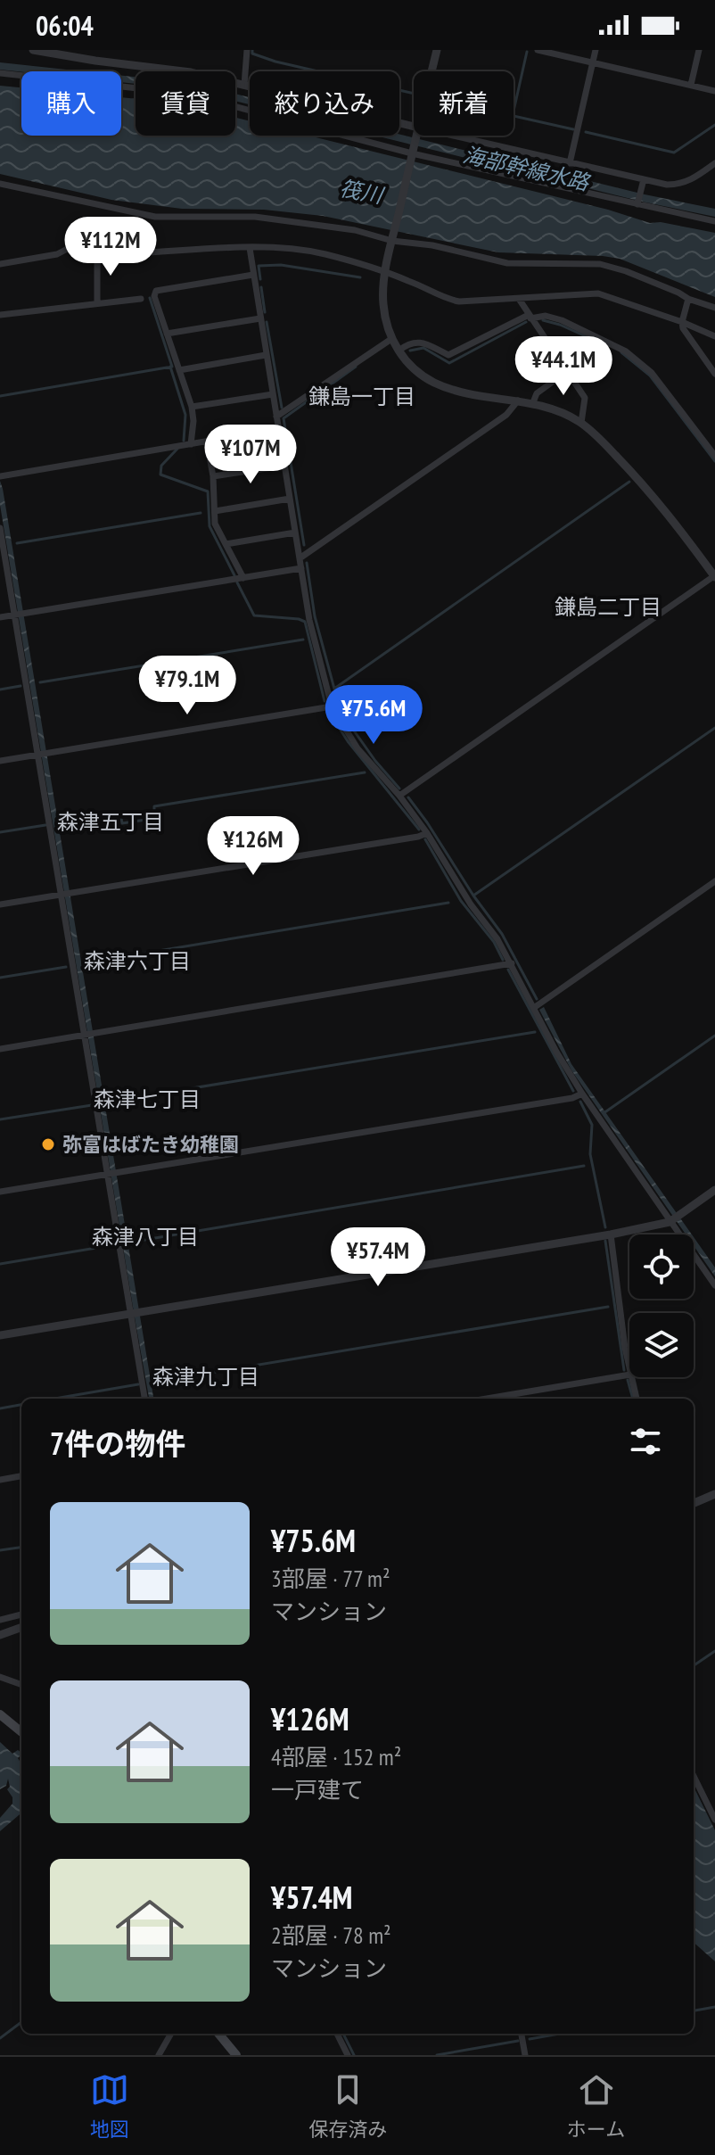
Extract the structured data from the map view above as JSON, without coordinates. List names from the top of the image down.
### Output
{
  "districts": [
    "鎌島一丁目",
    "鎌島二丁目",
    "森津五丁目",
    "森津六丁目",
    "森津七丁目",
    "森津八丁目",
    "森津九丁目"
  ],
  "water": ["海部幹線水路", "筏川"],
  "places": ["弥富はばたき幼稚園"],
  "page": {
    "status": "06:04",
    "chip": [
      "購入",
      "賃貸",
      "絞り込み",
      "新着"
    ],
    "price": [
      "¥112M",
      "¥44.1M",
      "¥107M",
      "¥79.1M",
      "¥75.6M",
      "¥126M",
      "¥57.4M"
    ],
    "heading": "7件の物件",
    "list": [
      {
        "name": "¥75.6M",
        "note": "3部屋 · 77 m² · マンション"
      },
      {
        "name": "¥126M",
        "note": "4部屋 · 152 m² · 一戸建て"
      },
      {
        "name": "¥57.4M",
        "note": "2部屋 · 78 m² · マンション"
      }
    ],
    "tabs": ["地図", "保存済み", "ホーム"]
  }
}
